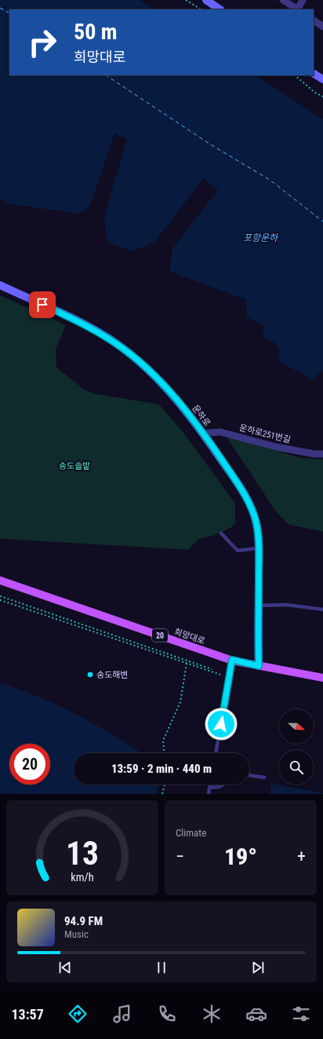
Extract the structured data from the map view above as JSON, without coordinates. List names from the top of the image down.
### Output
{
  "streets": {
    "main road": ["20", "희망대로"],
    "street": ["운하로", "운하로251번길"]
  },
  "crossings": [
    ["운하로", "운하로251번길"],
    ["운하로", "희망대로"]
  ],
  "water": ["포항운하"],
  "parks": ["송도솔밭"],
  "places": ["송도해변"],
  "north": "right",
  "page": {
    "turn": ["50 m", "희망대로"],
    "limit": "20",
    "trip": "13:59 · 2 min · 440 m",
    "tile": "Climate",
    "heat": ["−", "19°", "+"],
    "song": ["94.9 FM", "Music"],
    "tabs": "13:57",
    "gauge": ["13", "km/h"]
  }
}
